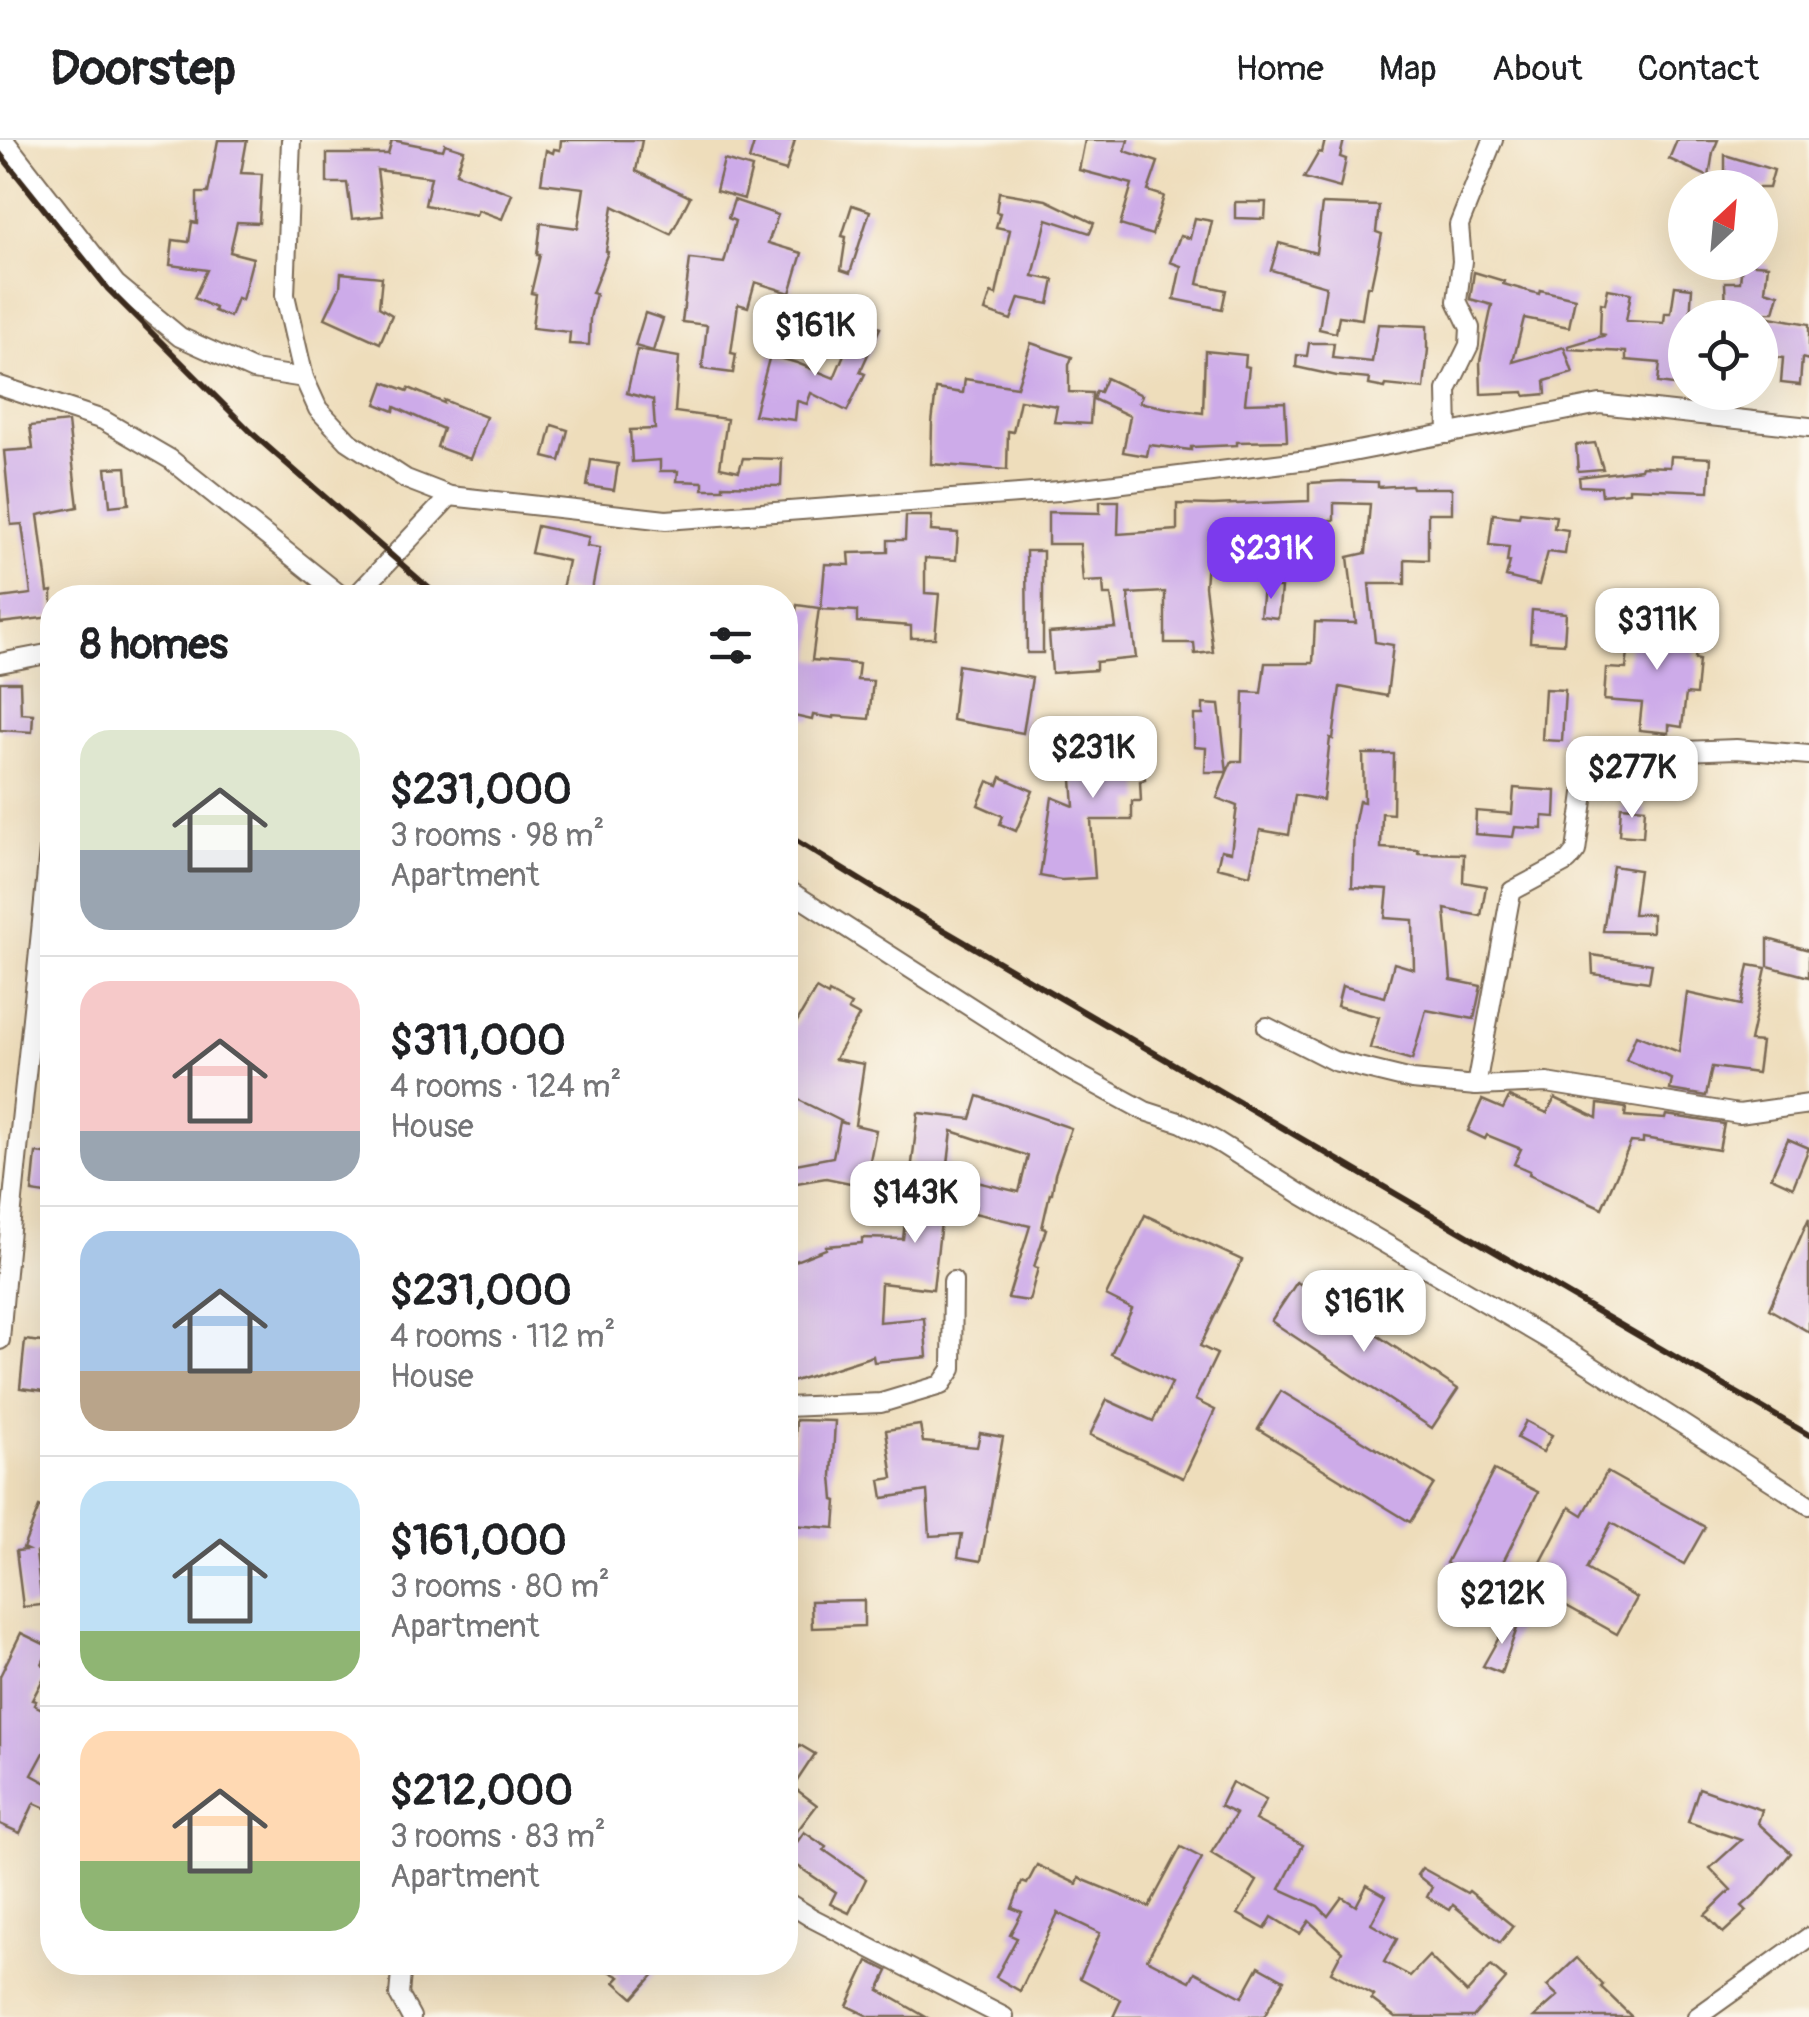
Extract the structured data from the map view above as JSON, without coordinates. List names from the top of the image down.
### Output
{
  "north": "top right",
  "page": {
    "header": "Doorstep",
    "nav": [
      "Home",
      "Map",
      "About",
      "Contact"
    ],
    "price": [
      "$161K",
      "$231K",
      "$311K",
      "$231K",
      "$277K",
      "$143K",
      "$161K",
      "$212K"
    ],
    "heading": "8 homes",
    "list": [
      {
        "name": "$231,000",
        "note": "3 rooms · 98 m² · Apartment"
      },
      {
        "name": "$311,000",
        "note": "4 rooms · 124 m² · House"
      },
      {
        "name": "$231,000",
        "note": "4 rooms · 112 m² · House"
      },
      {
        "name": "$161,000",
        "note": "3 rooms · 80 m² · Apartment"
      },
      {
        "name": "$212,000",
        "note": "3 rooms · 83 m² · Apartment"
      }
    ]
  }
}
